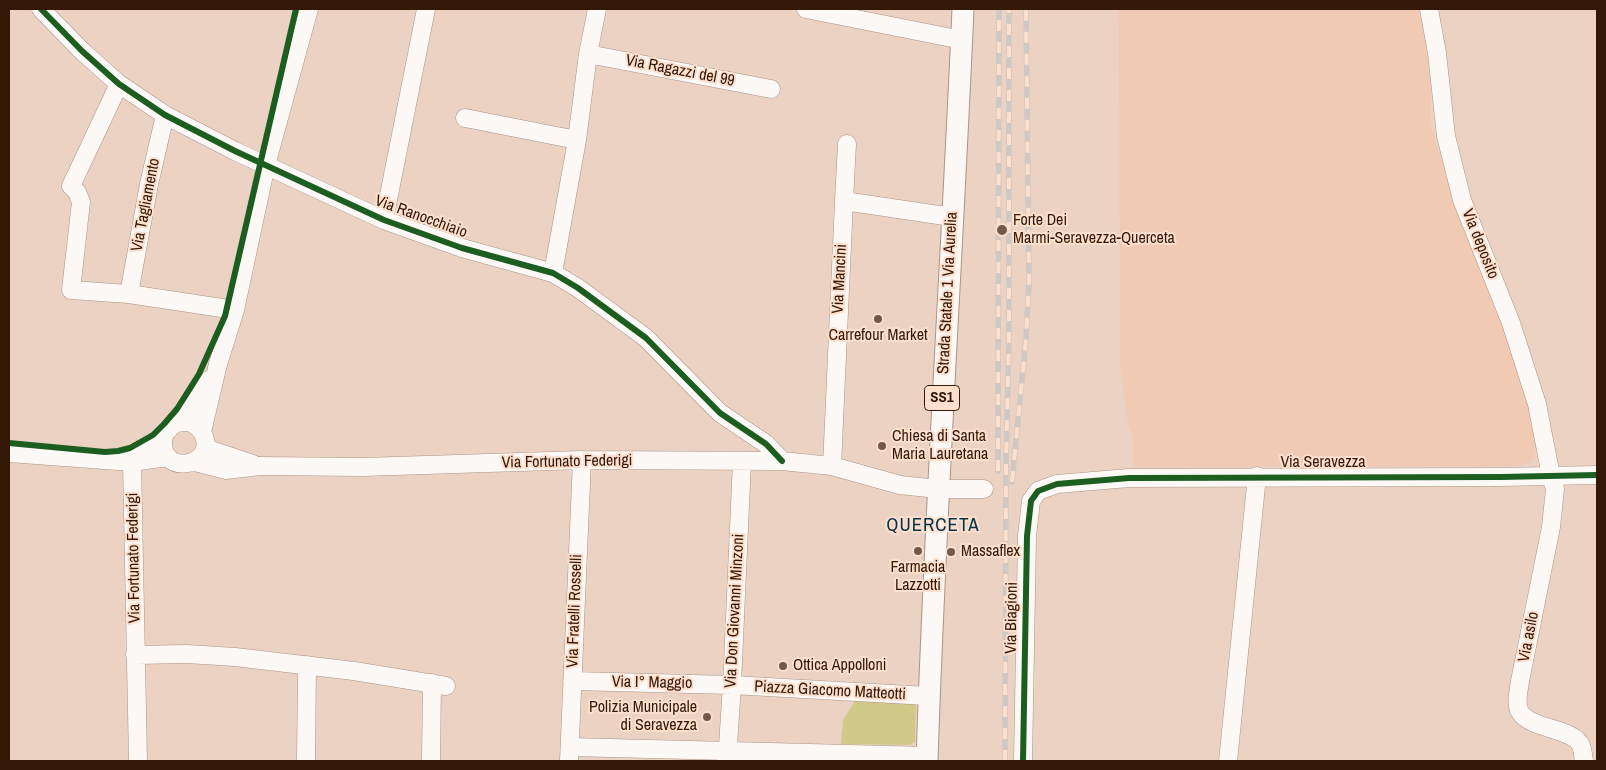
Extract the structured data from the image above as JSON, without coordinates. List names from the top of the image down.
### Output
{
  "streets": {
    "main road": ["Strada Statale 1 Via Aurelia", "SS1"],
    "street": [
      "Via Ragazzi del 99",
      "Via Tagliamento",
      "Via Ranocchiaio",
      "Via deposito",
      "Via Mancini",
      "Via Fortunato Federigi",
      "Via Seravezza",
      "Via Fratelli Rosselli",
      "Via Don Giovanni Minzoni",
      "Via Biagioni",
      "Via asilo",
      "Via I° Maggio",
      "Piazza Giacomo Matteotti"
    ]
  },
  "crossings": [
    ["Via Tagliamento", "Via Ranocchiaio"],
    ["Via Ranocchiaio", "Via Fortunato Federigi"],
    ["Via deposito", "Via Seravezza"],
    ["Via deposito", "Via asilo"],
    ["Via Mancini", "Via Fortunato Federigi"],
    ["Strada Statale 1 Via Aurelia", "Via Fortunato Federigi"],
    ["Strada Statale 1 Via Aurelia", "Piazza Giacomo Matteotti"],
    ["Via Fortunato Federigi", "Via Fratelli Rosselli"],
    ["Via Fortunato Federigi", "Via Don Giovanni Minzoni"],
    ["Via Seravezza", "Via Biagioni"],
    ["Via Seravezza", "Via asilo"],
    ["Via Fratelli Rosselli", "Via I° Maggio"],
    ["Via Don Giovanni Minzoni", "Via I° Maggio"],
    ["Via Don Giovanni Minzoni", "Piazza Giacomo Matteotti"],
    ["Via I° Maggio", "Piazza Giacomo Matteotti"]
  ],
  "districts": ["QUERCETA"],
  "places": [
    "Forte Dei Marmi-Seravezza-Querceta",
    "Carrefour Market",
    "Chiesa di Santa Maria Lauretana",
    "Farmacia Lazzotti",
    "Massaflex",
    "Ottica Appolloni",
    "Polizia Municipale di Seravezza"
  ]
}
